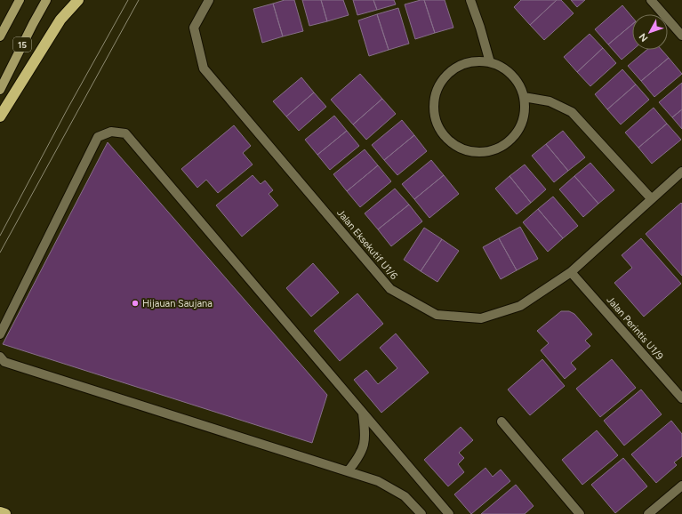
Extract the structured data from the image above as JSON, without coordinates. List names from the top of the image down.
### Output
{
  "streets": {
    "main road": ["15"],
    "street": ["Jalan Eksekutif U1/6", "Jalan Perintis U1/9"]
  },
  "crossings": [
    ["Jalan Eksekutif U1/6", "Jalan Perintis U1/9"]
  ],
  "places": ["Hijauan Saujana"],
  "north": "bottom left"
}
